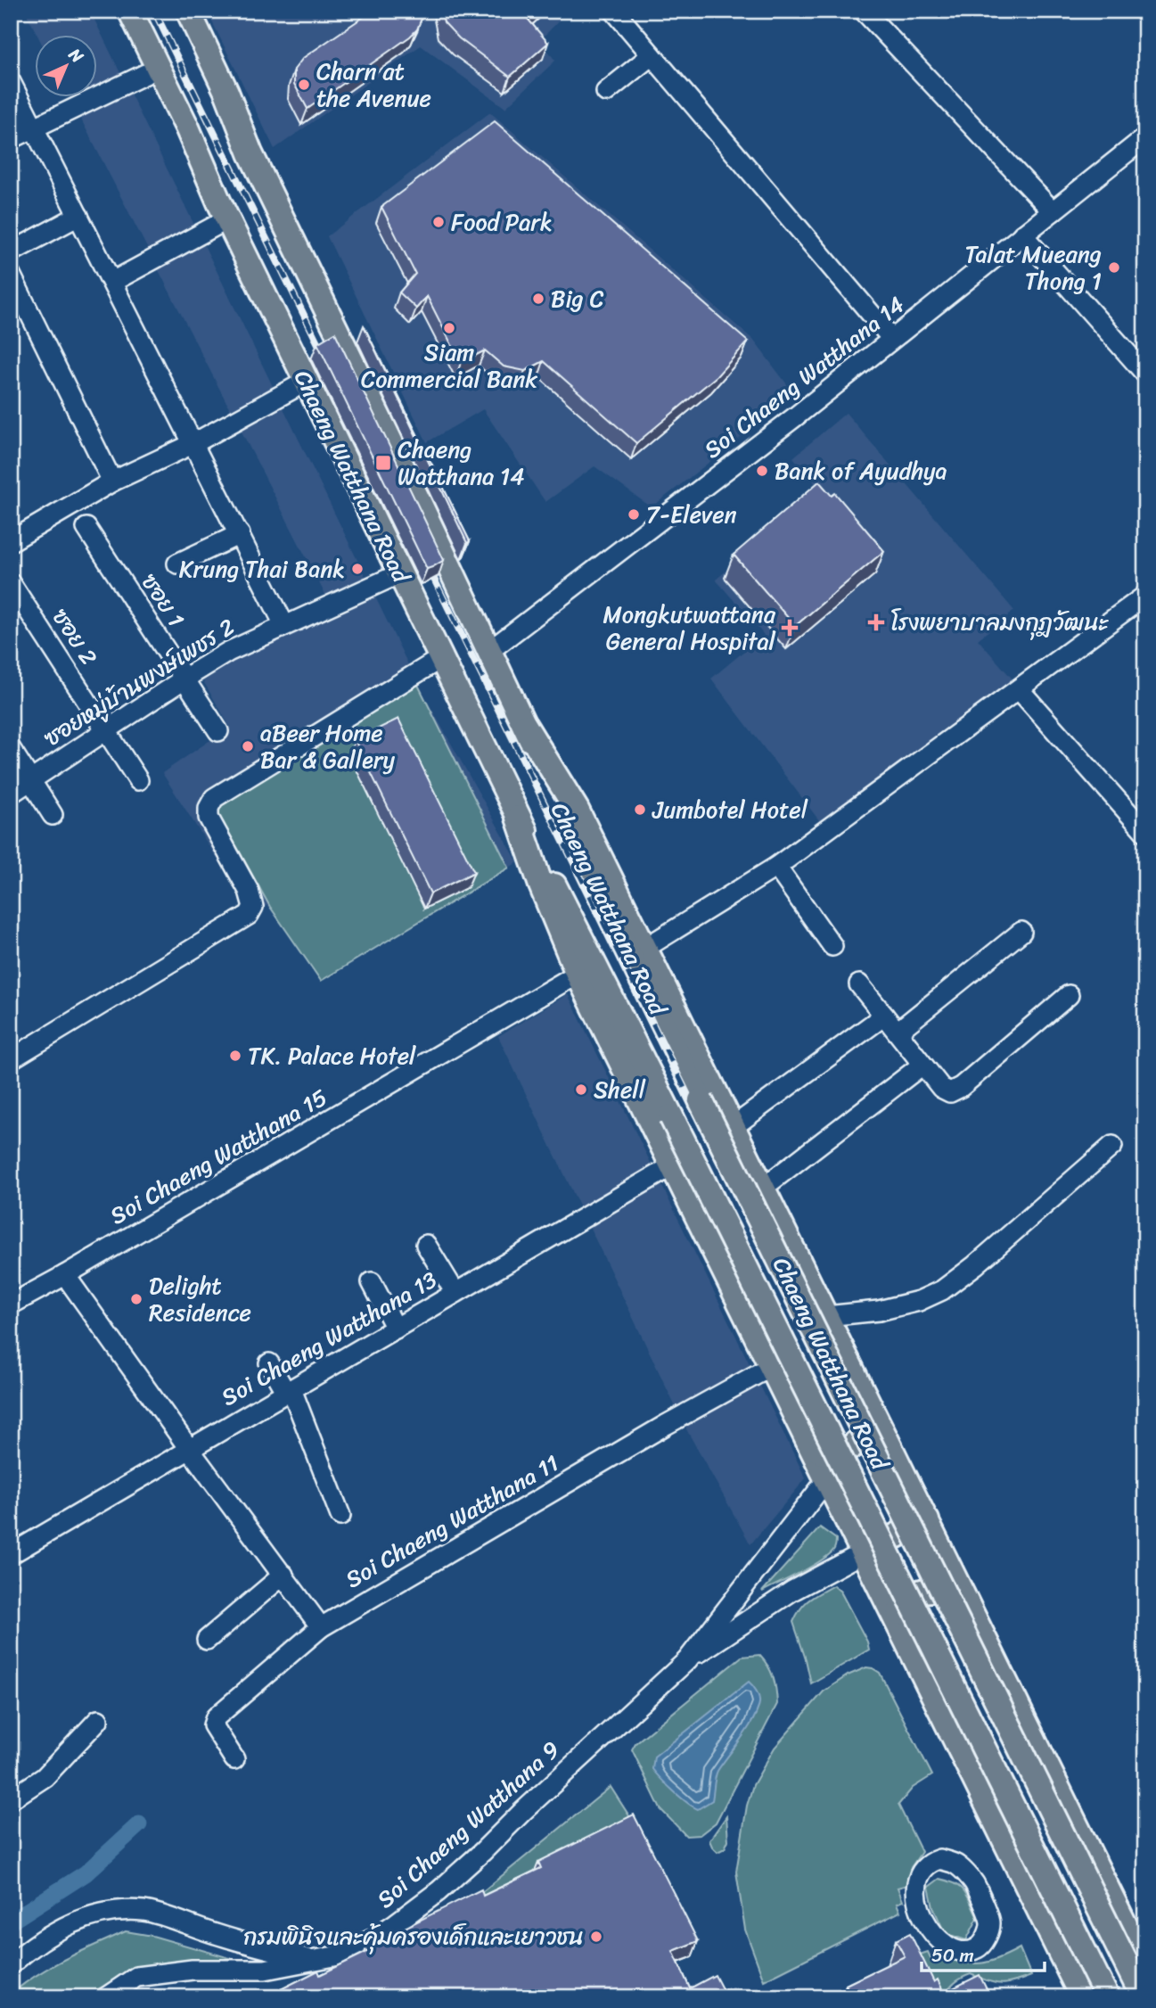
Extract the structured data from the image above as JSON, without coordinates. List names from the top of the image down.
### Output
{
  "streets": {
    "main road": ["Chaeng Watthana Road"],
    "street": [
      "Soi Chaeng Watthana 14",
      "ซอย 1",
      "ซอย 2",
      "ซอยหมู่บ้านพงษ์เพชร 2",
      "Soi Chaeng Watthana 15",
      "Soi Chaeng Watthana 13",
      "Soi Chaeng Watthana 11",
      "Soi Chaeng Watthana 9"
    ]
  },
  "crossings": [
    ["Soi Chaeng Watthana 14", "Chaeng Watthana Road"],
    ["Chaeng Watthana Road", "ซอยหมู่บ้านพงษ์เพชร 2"],
    ["Chaeng Watthana Road", "Soi Chaeng Watthana 15"],
    ["Chaeng Watthana Road", "Soi Chaeng Watthana 13"],
    ["Chaeng Watthana Road", "Soi Chaeng Watthana 11"],
    ["Chaeng Watthana Road", "Soi Chaeng Watthana 9"],
    ["ซอย 1", "ซอยหมู่บ้านพงษ์เพชร 2"],
    ["ซอย 2", "ซอยหมู่บ้านพงษ์เพชร 2"]
  ],
  "places": {
    "other": [
      "Charn at the Avenue",
      "Food Park",
      "Talat Mueang Thong 1",
      "Big C",
      "Siam Commercial Bank",
      "Bank of Ayudhya",
      "7-Eleven",
      "Krung Thai Bank",
      "aBeer Home Bar & Gallery",
      "Jumbotel Hotel",
      "TK. Palace Hotel",
      "Shell",
      "Delight Residence",
      "กรมพินิจและคุ้มครองเด็กและเยาวชน"
    ],
    "transit": ["Chaeng Watthana 14"],
    "health": ["โรงพยาบาลมงกุฎวัฒนะ", "Mongkutwattana General Hospital"]
  },
  "scale_bar": "50 m",
  "north": "top right"
}
